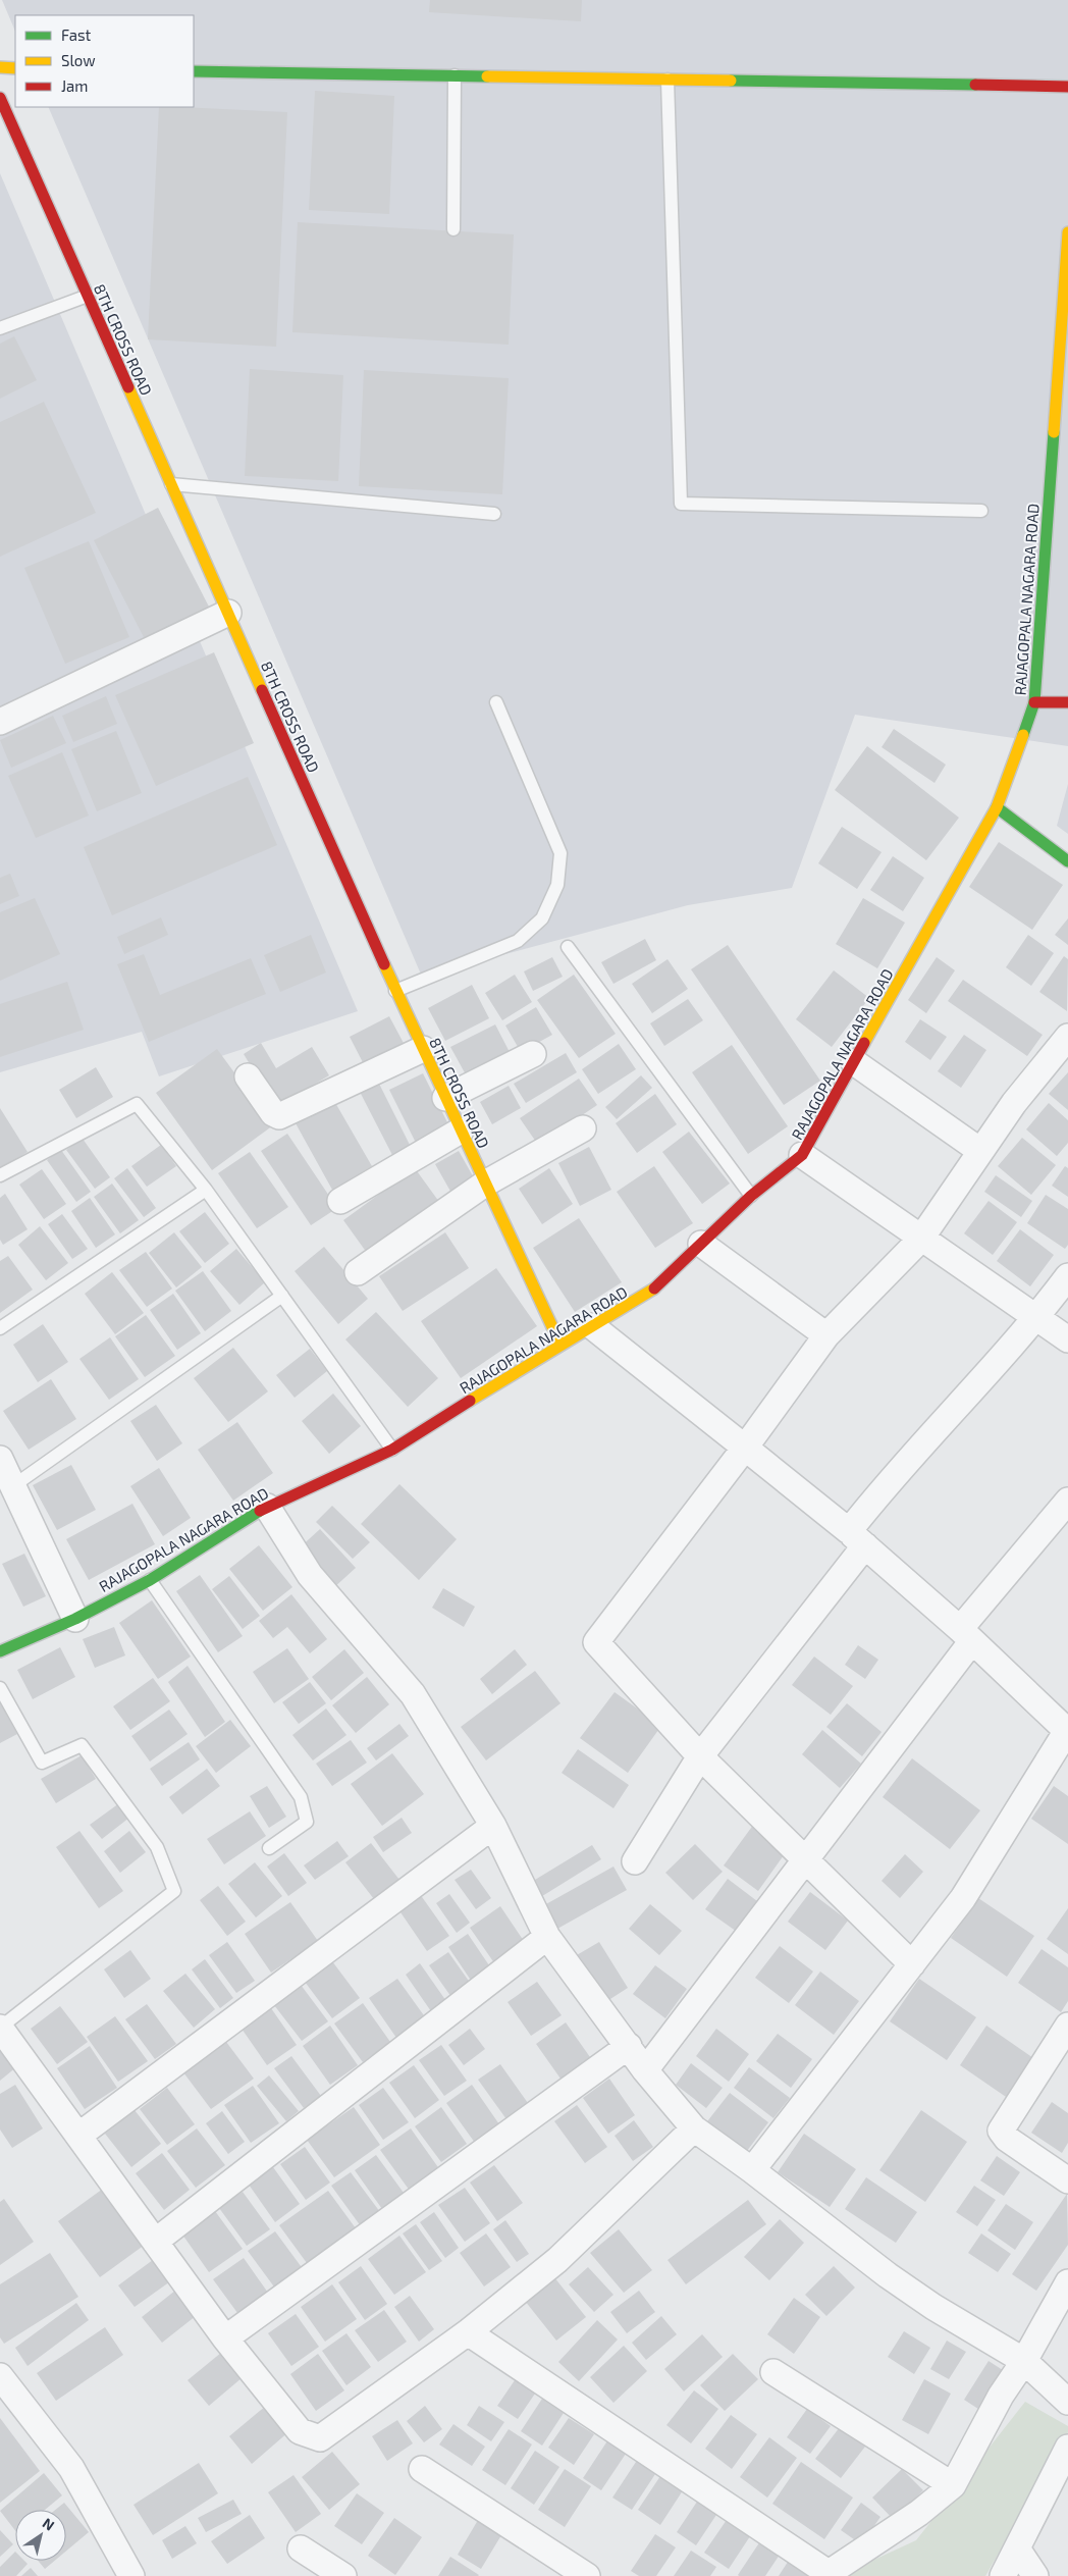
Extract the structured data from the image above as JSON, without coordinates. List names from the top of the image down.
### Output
{
  "streets": {
    "street": ["8TH CROSS ROAD", "RAJAGOPALA NAGARA ROAD"]
  },
  "crossings": [
    ["8TH CROSS ROAD", "RAJAGOPALA NAGARA ROAD"]
  ],
  "legend": ["Fast", "Slow", "Jam"],
  "north": "top right"
}
